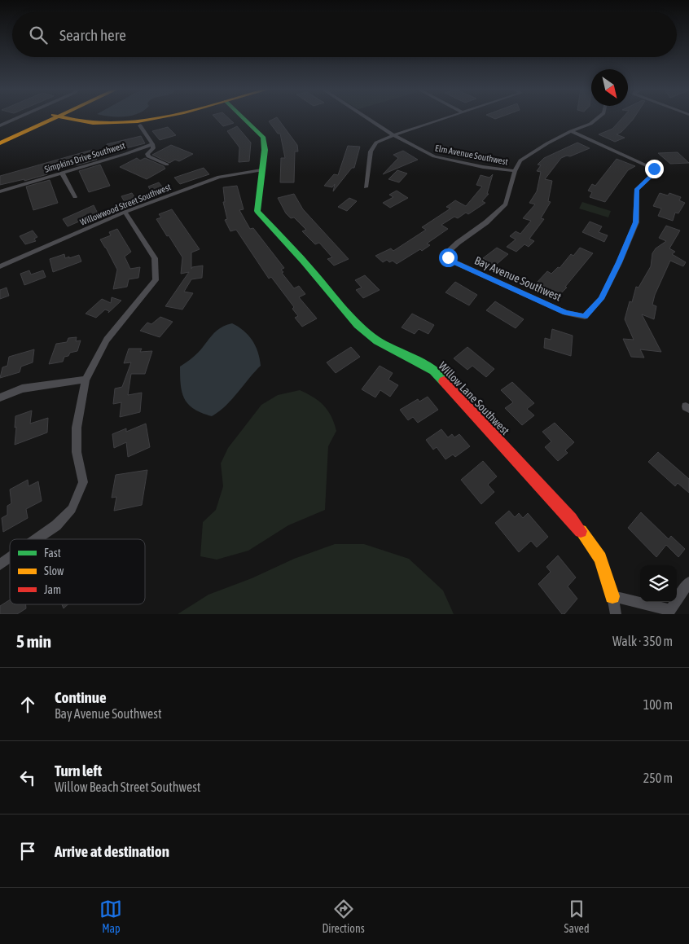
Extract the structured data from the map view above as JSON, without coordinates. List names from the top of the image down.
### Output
{
  "streets": {
    "street": [
      "Elm Avenue Southwest",
      "Simpkins Drive Southwest",
      "Willowwood Street Southwest",
      "Bay Avenue Southwest",
      "Willow Lane Southwest"
    ]
  },
  "crossings": [
    ["Willowwood Street Southwest", "Willow Lane Southwest"]
  ],
  "legend": ["Fast", "Slow", "Jam"],
  "north": "bottom right",
  "page": {
    "search": "Search here",
    "heading": ["5 min", "Walk · 350 m"],
    "list": [
      ["Continue", "Bay Avenue Southwest", "100 m"],
      ["Turn left", "Willow Beach Street Southwest", "250 m"],
      "Arrive at destination"
    ],
    "nav": ["Map", "Directions", "Saved"]
  }
}
